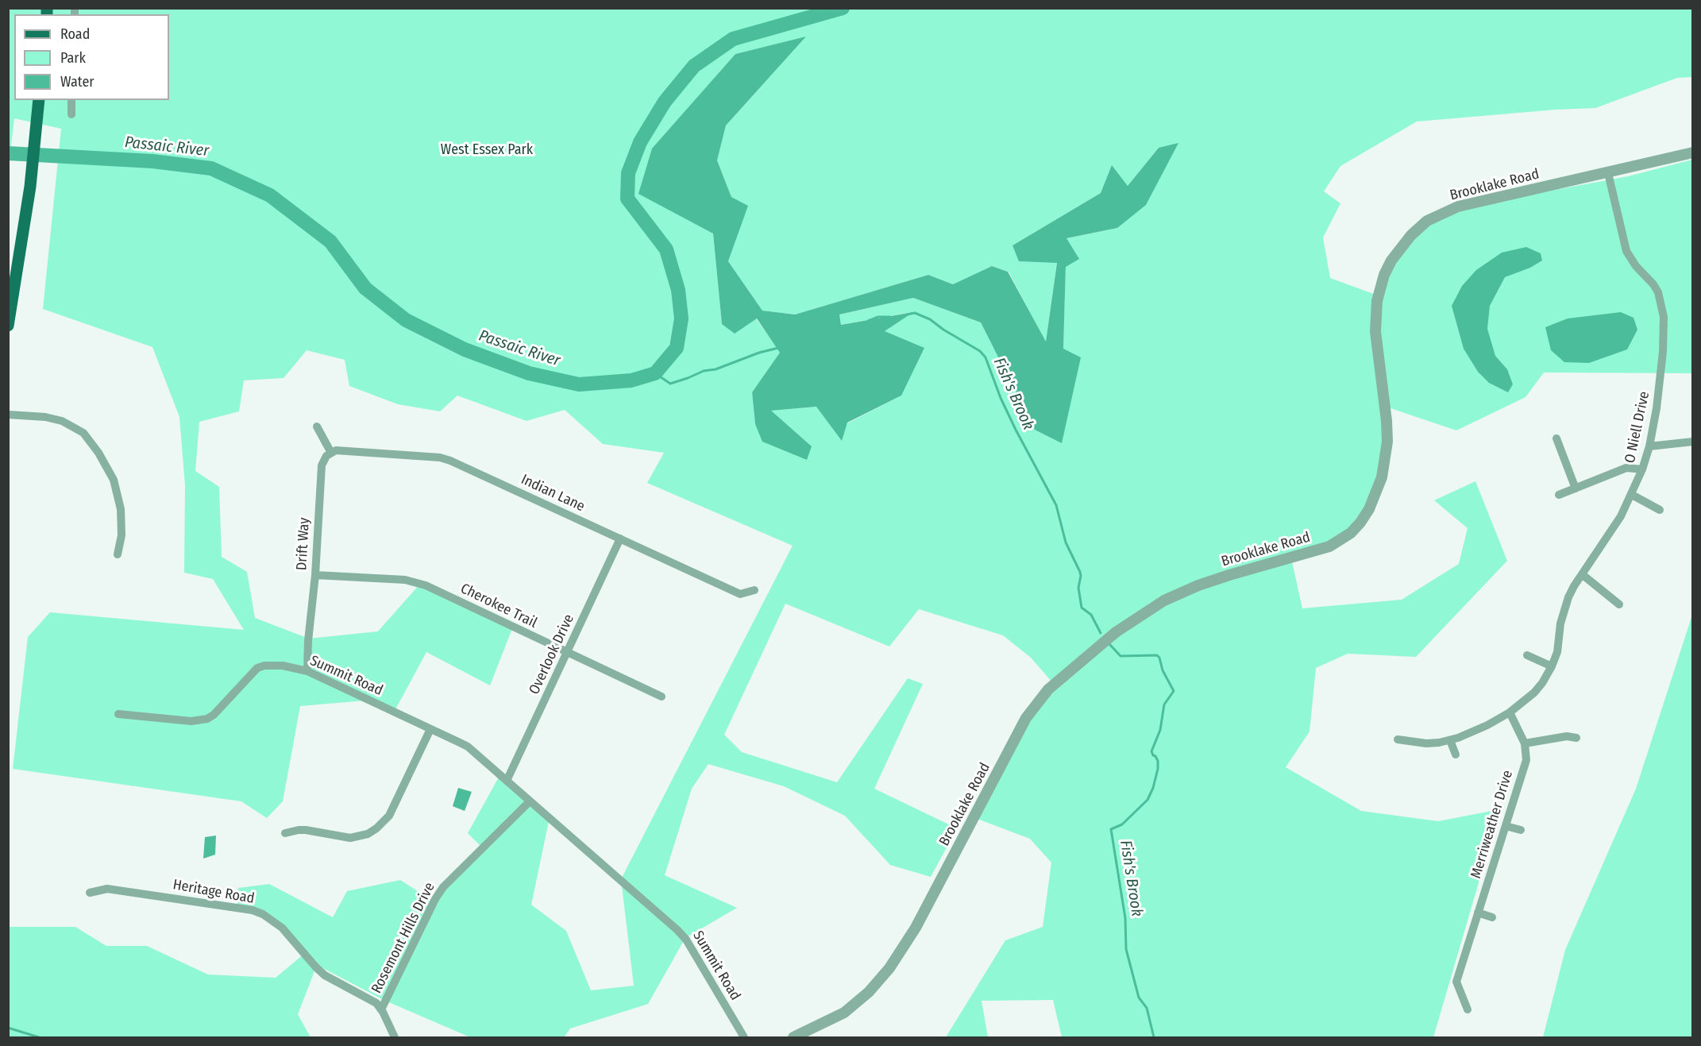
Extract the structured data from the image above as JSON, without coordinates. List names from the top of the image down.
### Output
{
  "streets": {
    "street": [
      "Brooklake Road",
      "O Niell Drive",
      "Indian Lane",
      "Drift Way",
      "Cherokee Trail",
      "Overlook Drive",
      "Summit Road",
      "Merriweather Drive",
      "Heritage Road",
      "Rosemont Hills Drive"
    ]
  },
  "crossings": [
    ["Brooklake Road", "O Niell Drive"],
    ["Indian Lane", "Drift Way"],
    ["Indian Lane", "Overlook Drive"],
    ["Drift Way", "Cherokee Trail"],
    ["Drift Way", "Summit Road"],
    ["Cherokee Trail", "Overlook Drive"],
    ["Overlook Drive", "Summit Road"],
    ["Summit Road", "Rosemont Hills Drive"],
    ["Heritage Road", "Rosemont Hills Drive"]
  ],
  "water": ["Passaic River", "Fish's Brook"],
  "parks": ["West Essex Park"],
  "legend": ["Road", "Park", "Water"]
}
